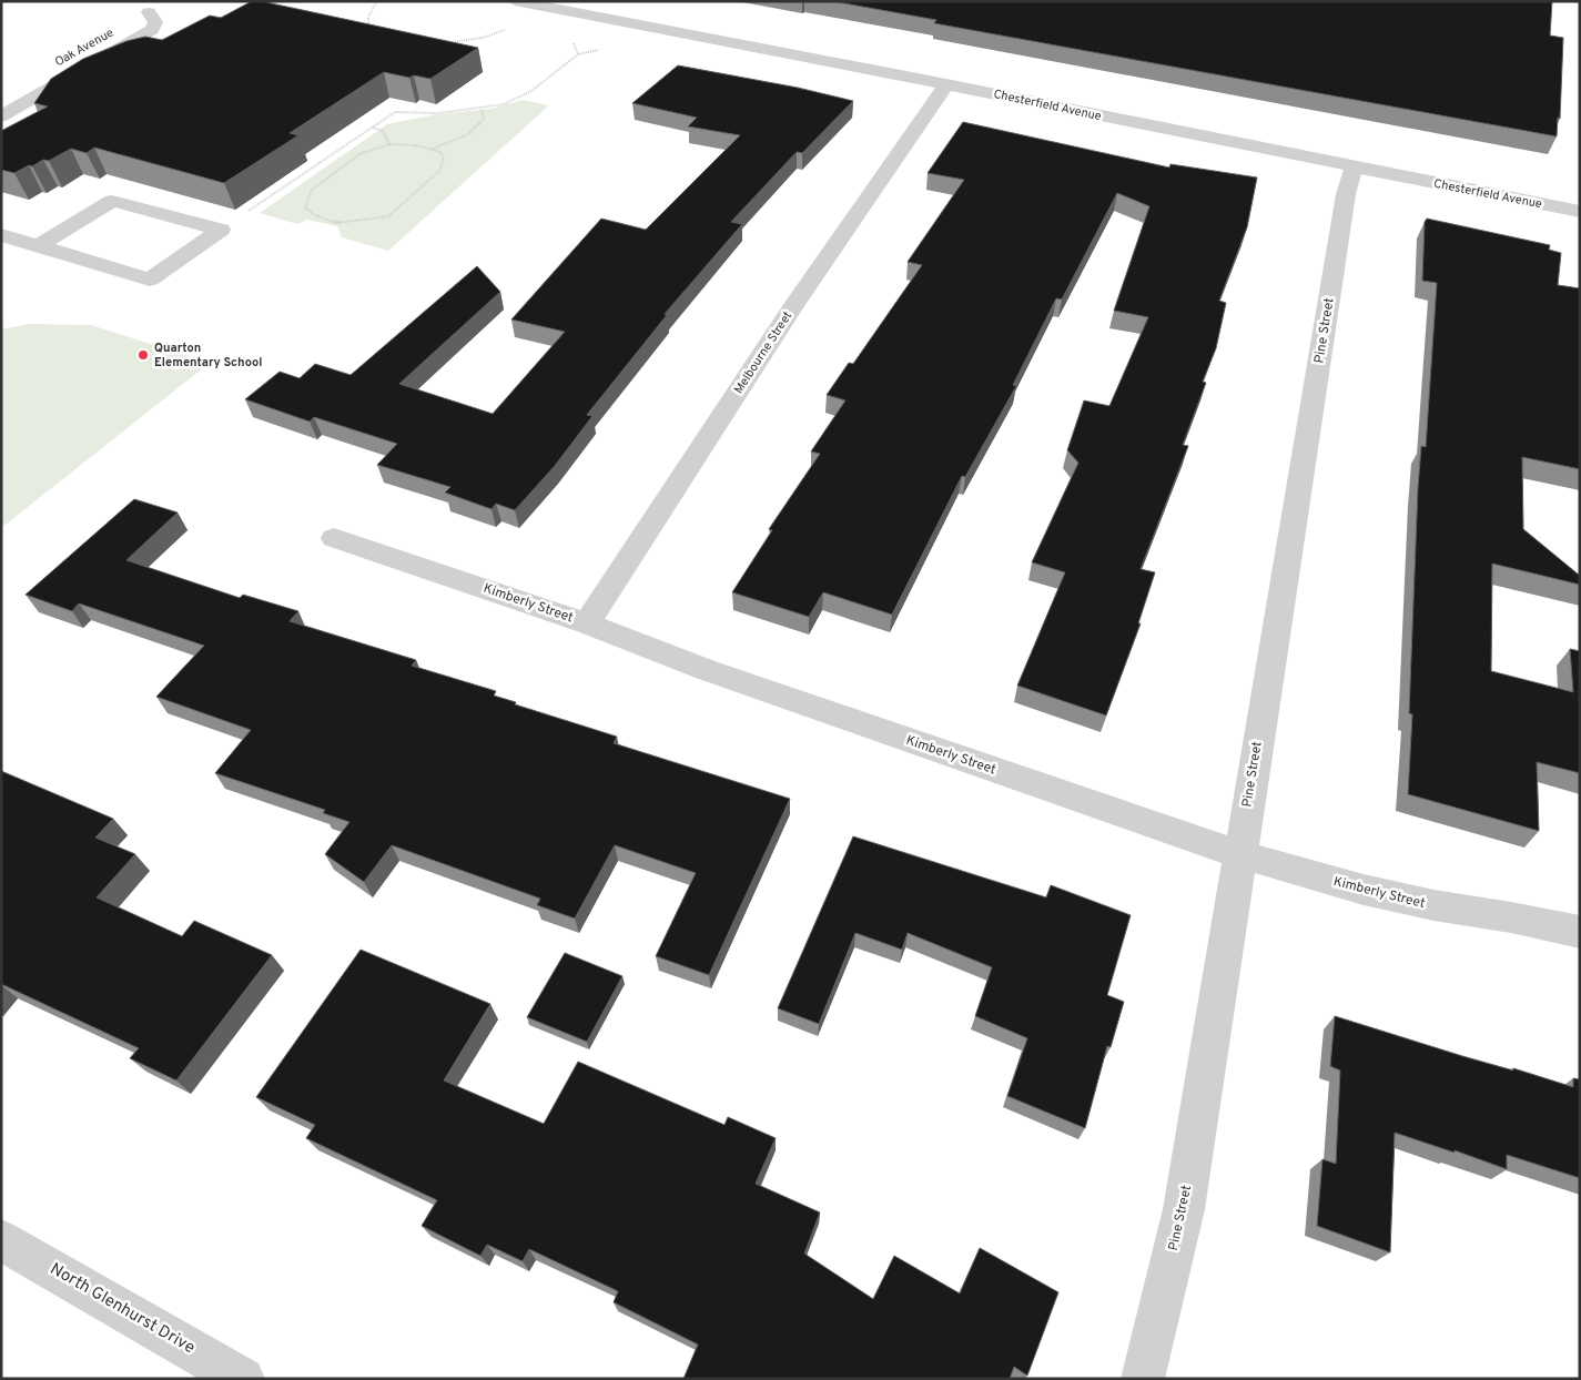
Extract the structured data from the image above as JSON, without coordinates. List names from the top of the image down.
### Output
{
  "streets": {
    "street": [
      "Oak Avenue",
      "Chesterfield Avenue",
      "Pine Street",
      "Melbourne Street",
      "Kimberly Street",
      "North Glenhurst Drive"
    ]
  },
  "crossings": [
    ["Chesterfield Avenue", "Pine Street"],
    ["Chesterfield Avenue", "Melbourne Street"],
    ["Pine Street", "Kimberly Street"],
    ["Melbourne Street", "Kimberly Street"]
  ],
  "places": ["Quarton Elementary School"]
}
